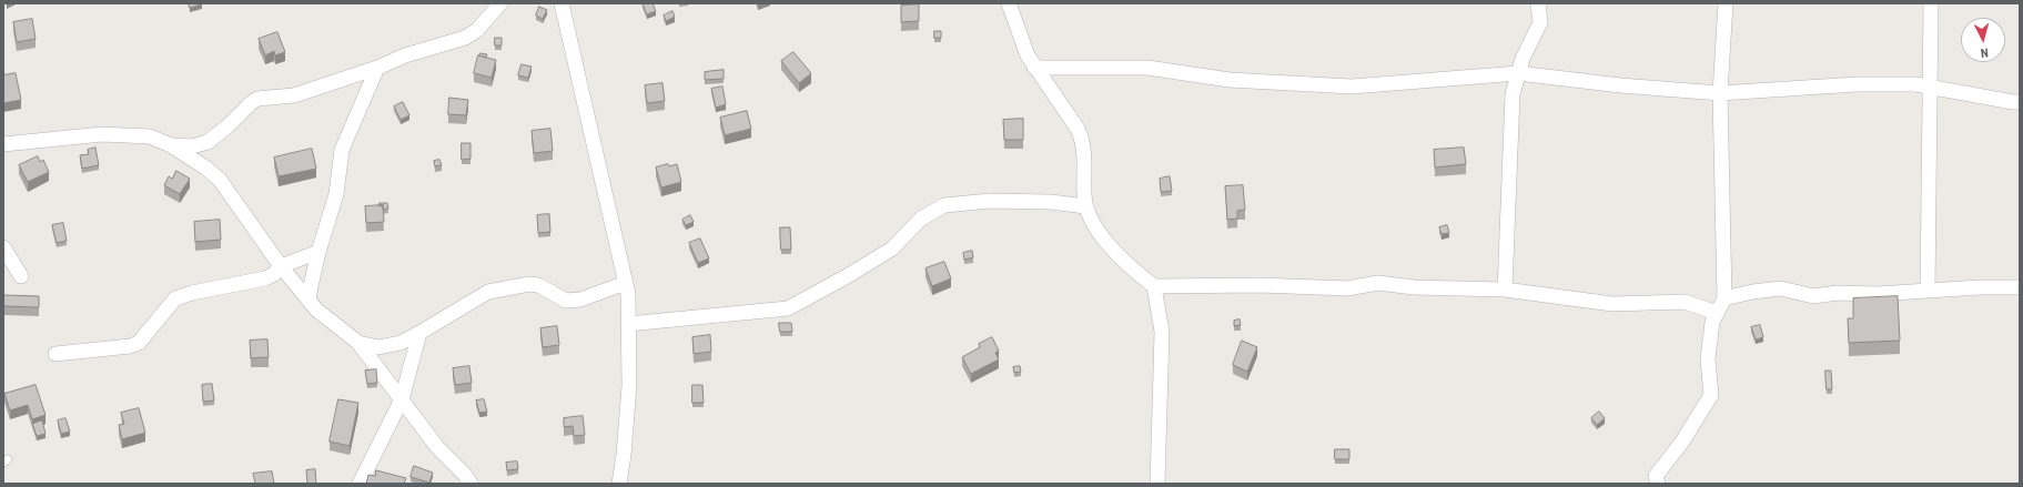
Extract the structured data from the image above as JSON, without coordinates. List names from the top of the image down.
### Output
{
  "north": "bottom"
}
